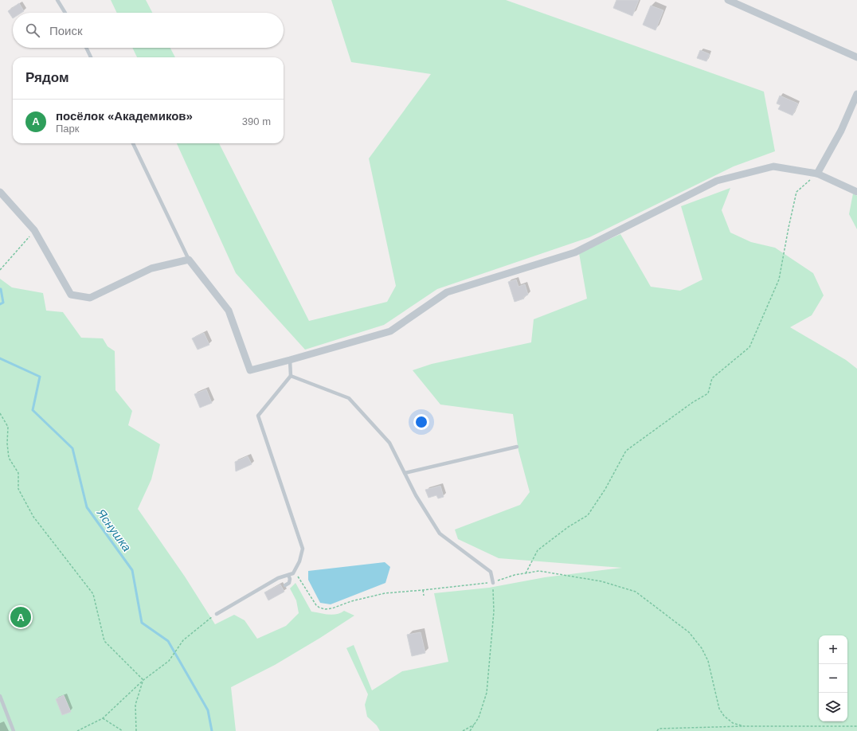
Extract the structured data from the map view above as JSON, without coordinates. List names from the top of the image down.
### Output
{
  "water": ["Яснушка"],
  "page": {
    "search": "Поиск",
    "heading": "Рядом",
    "list": [
      {
        "mark": "A",
        "name": "посёлок «Академиков»",
        "note": "Парк",
        "value": "390 m"
      }
    ],
    "pins": "A",
    "map_buttons": ["+", "−"]
  }
}
